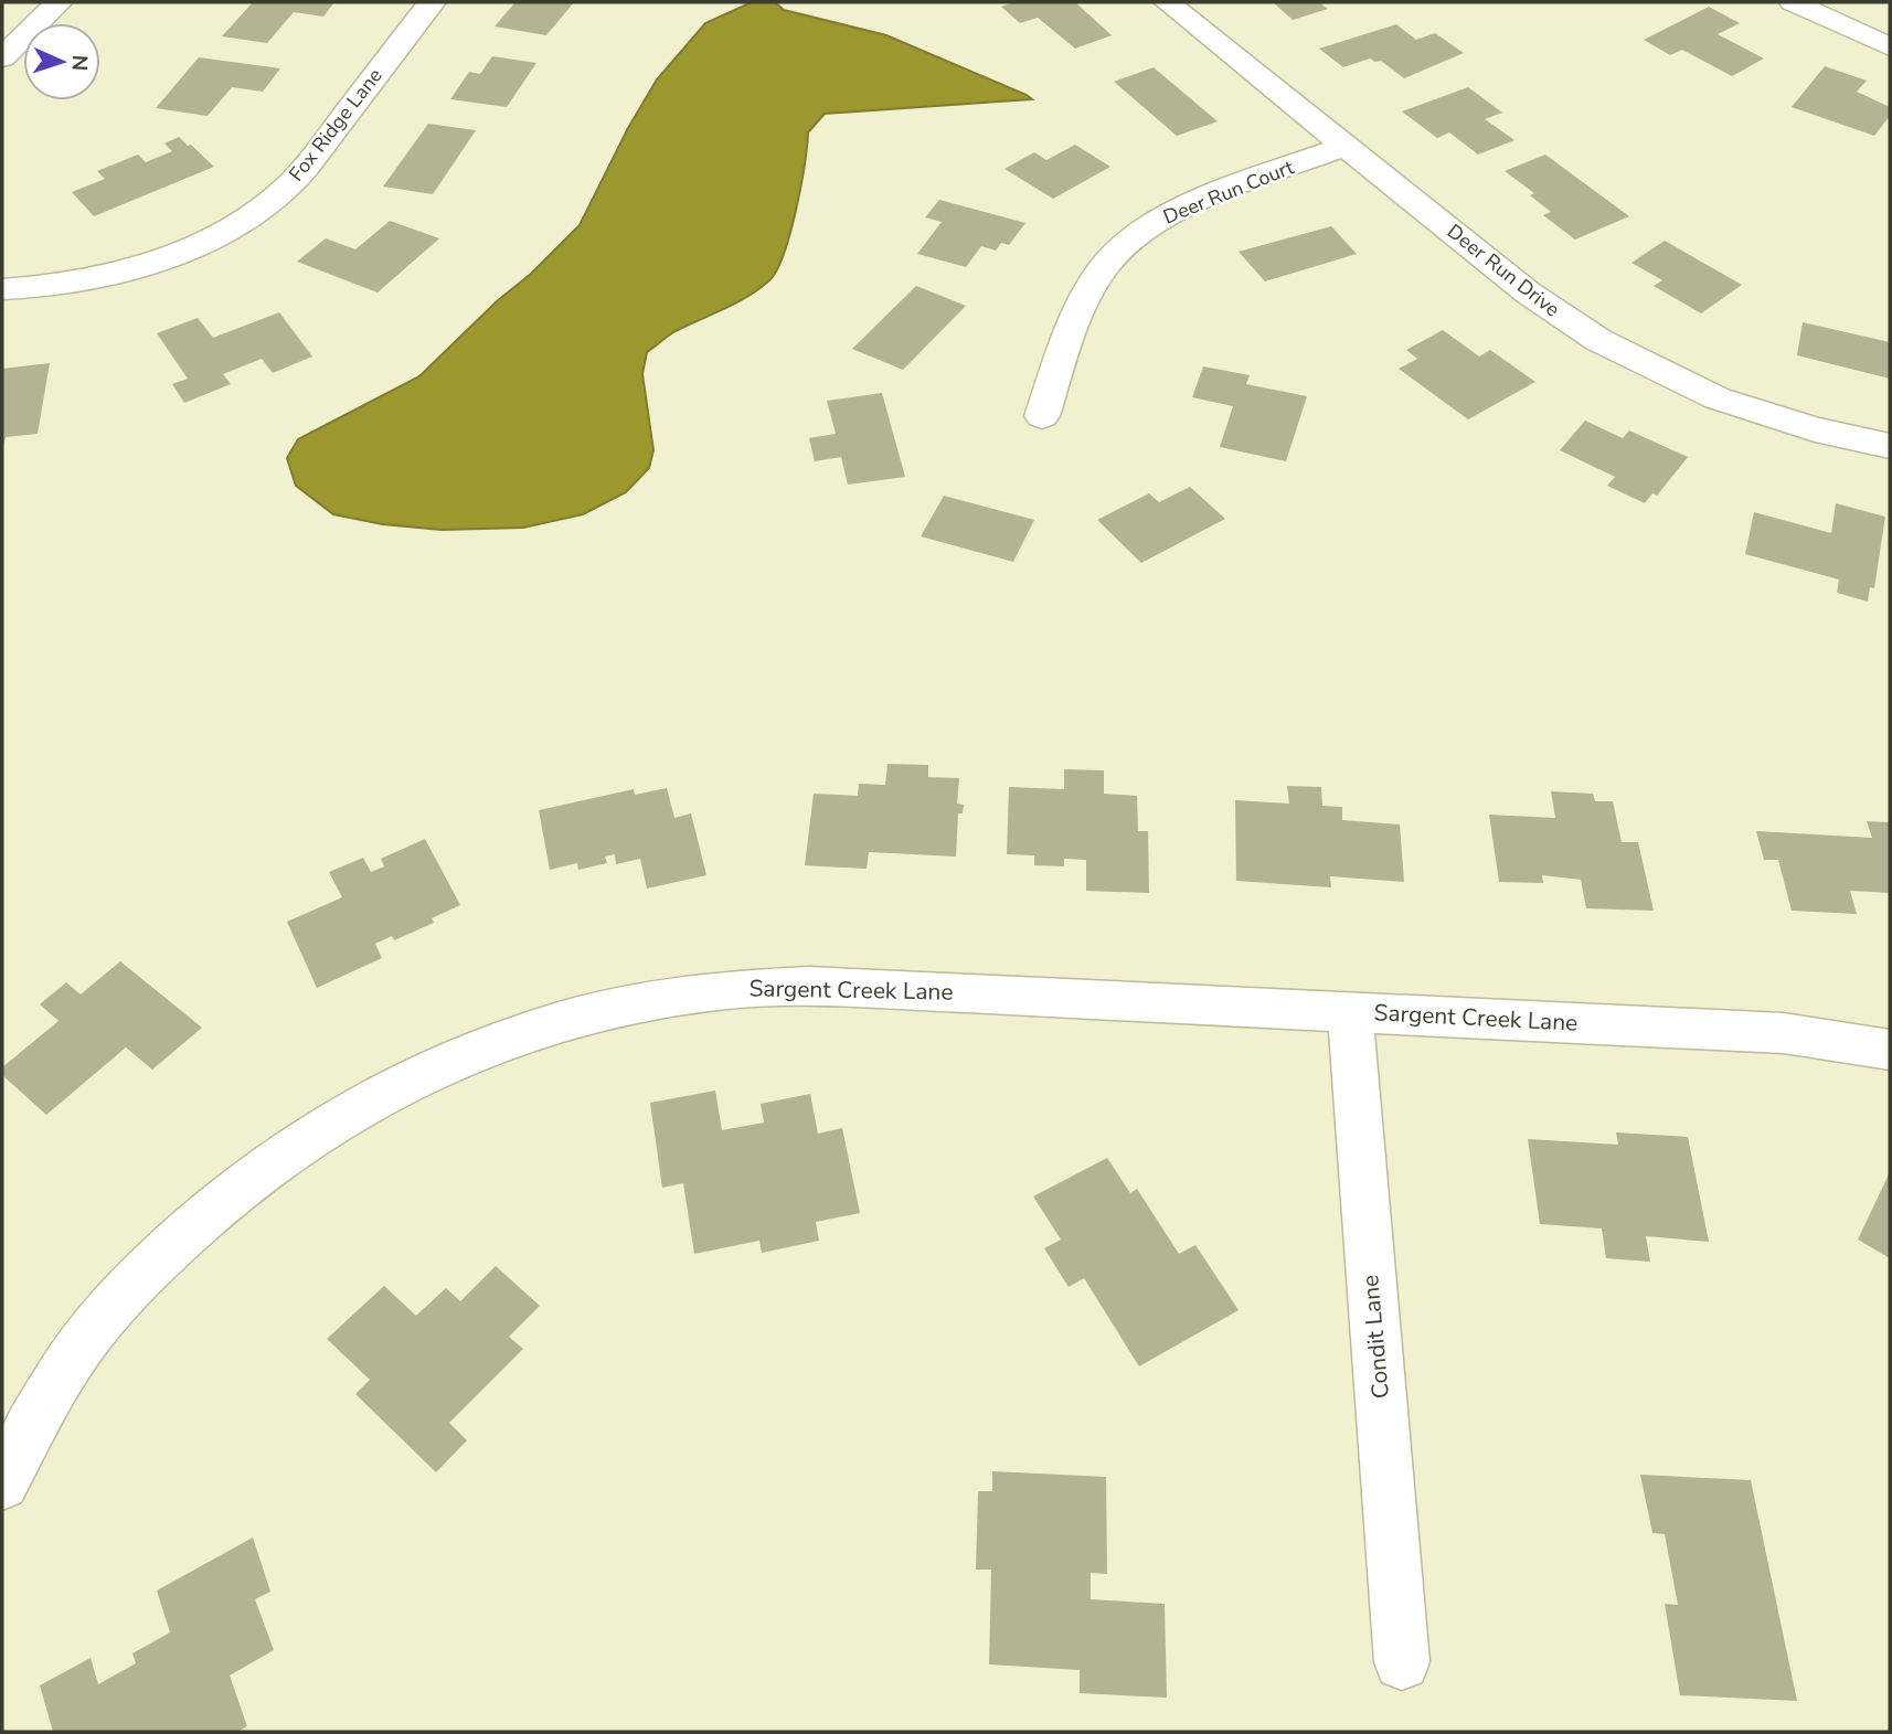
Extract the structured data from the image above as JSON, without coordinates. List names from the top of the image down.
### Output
{
  "streets": {
    "street": [
      "Fox Ridge Lane",
      "Deer Run Court",
      "Deer Run Drive",
      "Sargent Creek Lane",
      "Condit Lane"
    ]
  },
  "crossings": [
    ["Deer Run Court", "Deer Run Drive"],
    ["Sargent Creek Lane", "Condit Lane"]
  ],
  "north": "right"
}
